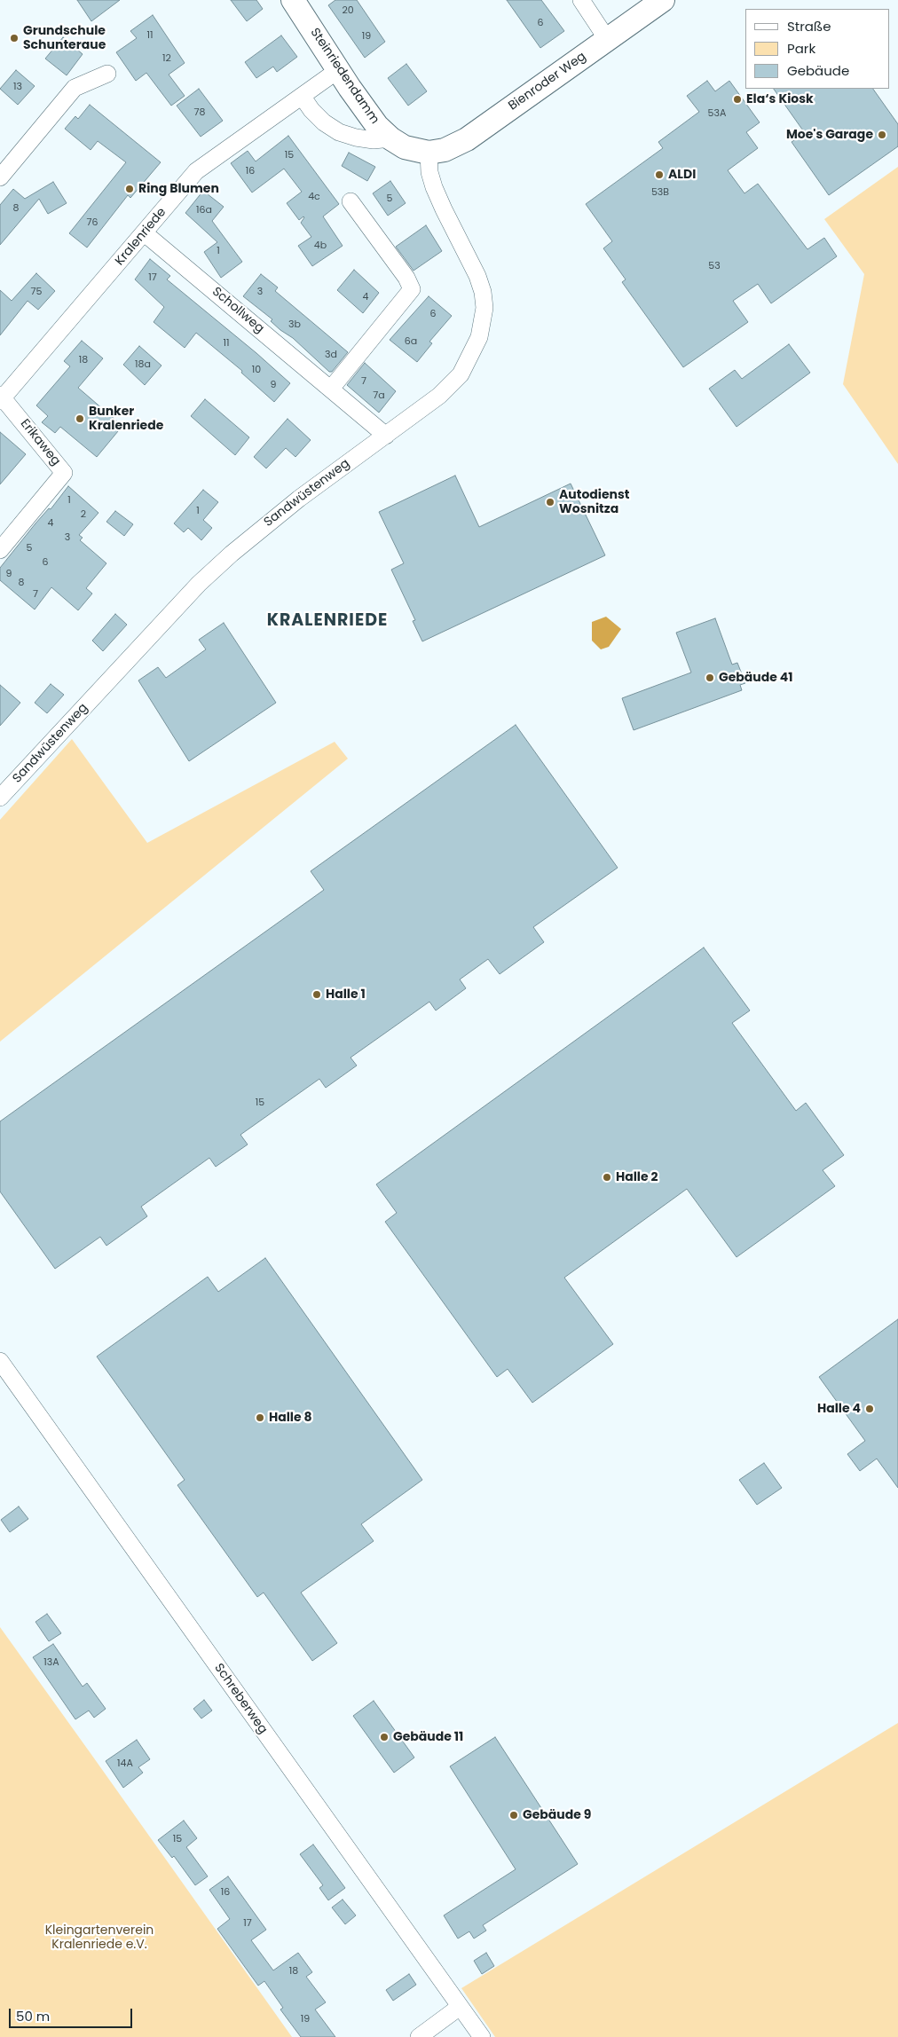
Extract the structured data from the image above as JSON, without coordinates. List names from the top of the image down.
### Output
{
  "streets": {
    "main road": ["Steinriedendamm", "Bienroder Weg"],
    "street": [
      "Kralenriede",
      "Schollweg",
      "Erikaweg",
      "Sandwüstenweg",
      "Schreberweg"
    ]
  },
  "crossings": [
    ["Steinriedendamm", "Bienroder Weg"],
    ["Steinriedendamm", "Kralenriede"],
    ["Steinriedendamm", "Sandwüstenweg"],
    ["Bienroder Weg", "Sandwüstenweg"],
    ["Kralenriede", "Schollweg"],
    ["Kralenriede", "Erikaweg"],
    ["Schollweg", "Sandwüstenweg"]
  ],
  "districts": ["KRALENRIEDE"],
  "parks": ["Kleingartenverein Kralenriede e.V."],
  "places": [
    "Grundschule Schunteraue",
    "Ela‘s Kiosk",
    "Moe's Garage",
    "ALDI",
    "Ring Blumen",
    "Bunker Kralenriede",
    "Autodienst Wosnitza",
    "Gebäude 41",
    "Halle 1",
    "Halle 2",
    "Halle 4",
    "Halle 8",
    "Gebäude 11",
    "Gebäude 9"
  ],
  "house_numbers": [
    "20",
    "6",
    "11",
    "19",
    "12",
    "13",
    "78",
    "53A",
    "15",
    "16",
    "53B",
    "4c",
    "5",
    "8",
    "16a",
    "76",
    "4b",
    "1",
    "53",
    "17",
    "75",
    "3",
    "4",
    "6",
    "3b",
    "6a",
    "11",
    "3d",
    "18",
    "18a",
    "10",
    "7",
    "9",
    "7a",
    "1",
    "1",
    "2",
    "4",
    "3",
    "5",
    "6",
    "9",
    "8",
    "7",
    "15",
    "13A",
    "14A",
    "15",
    "16",
    "17",
    "18",
    "19"
  ],
  "legend": ["Straße", "Park", "Gebäude"],
  "scale_bar": "50 m"
}
